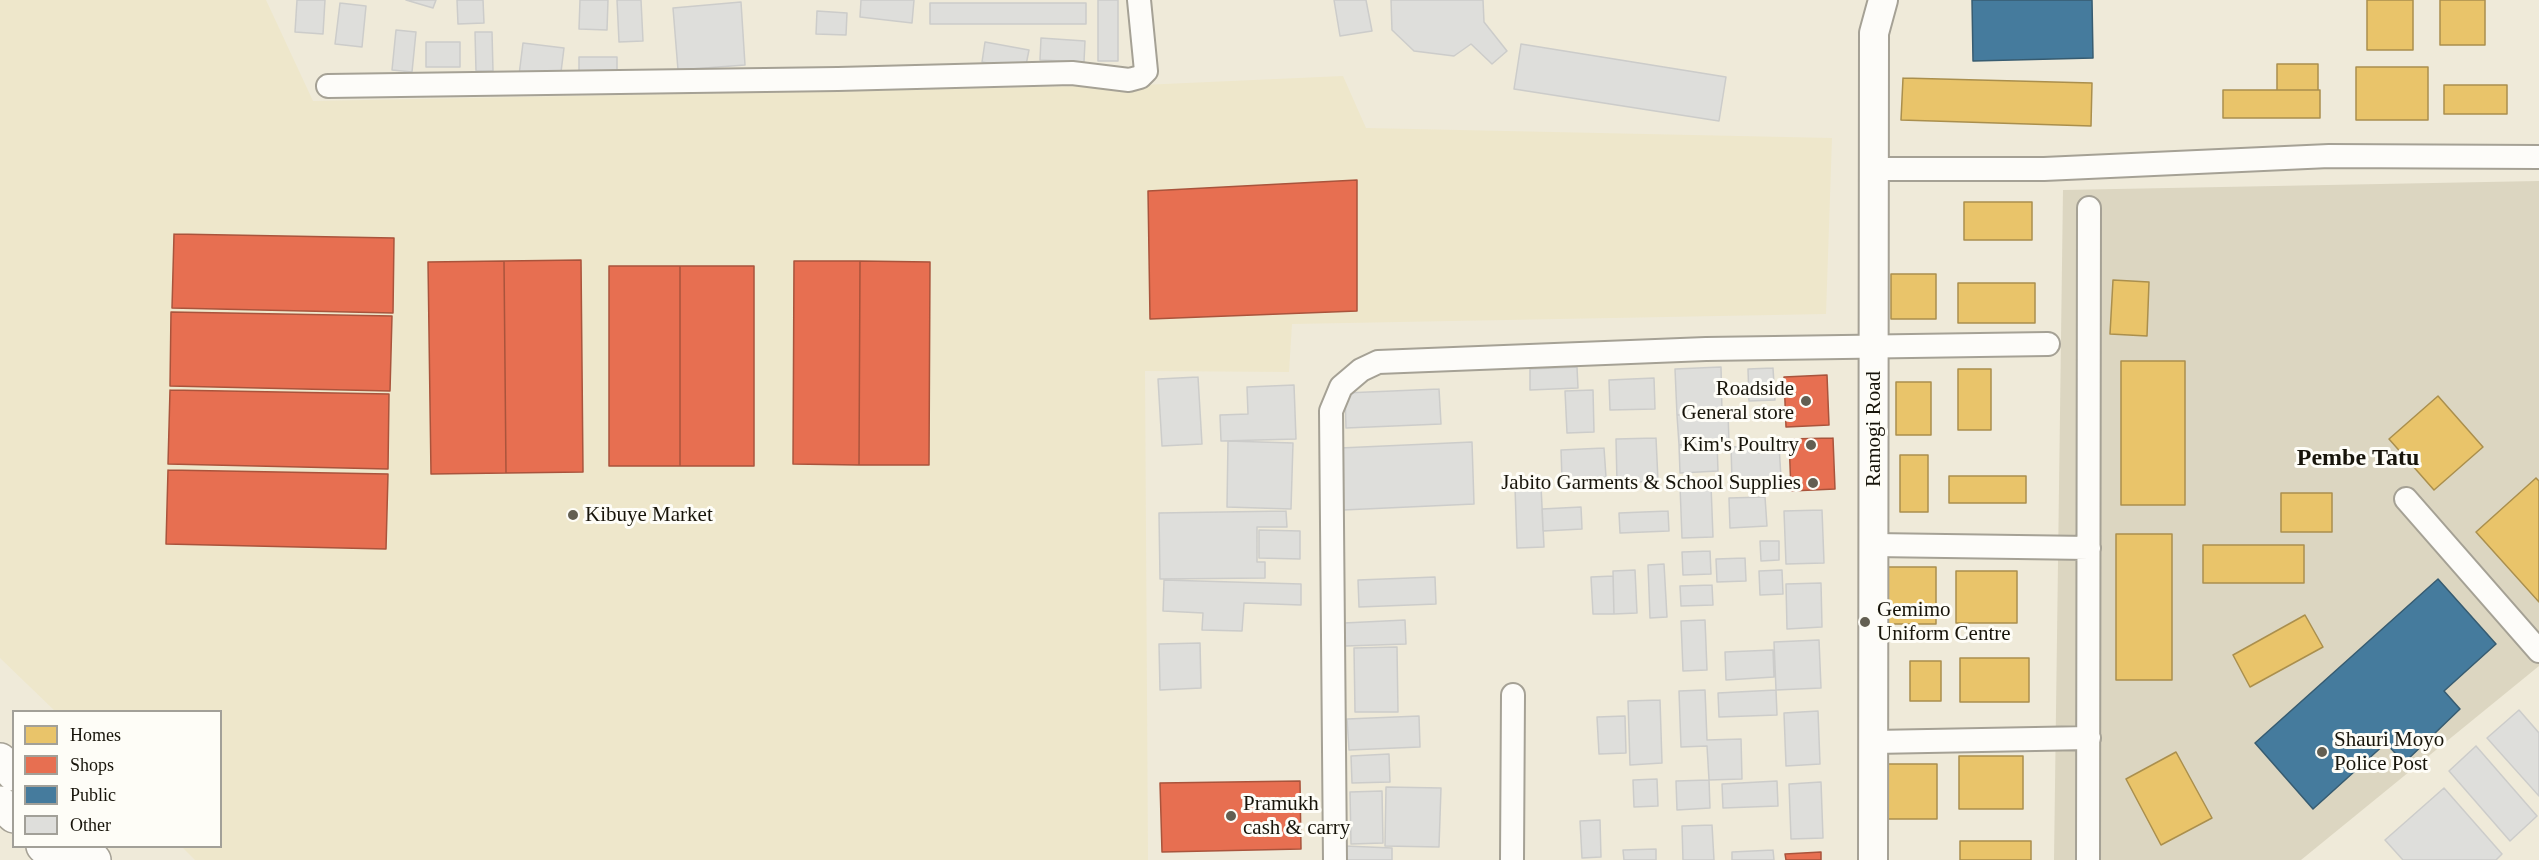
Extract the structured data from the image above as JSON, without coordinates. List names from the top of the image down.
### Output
{
  "streets": {
    "street": ["Ramogi Road"]
  },
  "districts": ["Pembe Tatu"],
  "places": [
    "Roadside General store",
    "Kim's Poultry",
    "Jabito Garments & School Supplies",
    "Kibuye Market",
    "Gemimo Uniform Centre",
    "Shauri Moyo Police Post",
    "Pramukh cash & carry"
  ],
  "legend": [
    "Homes",
    "Shops",
    "Public",
    "Other"
  ]
}
